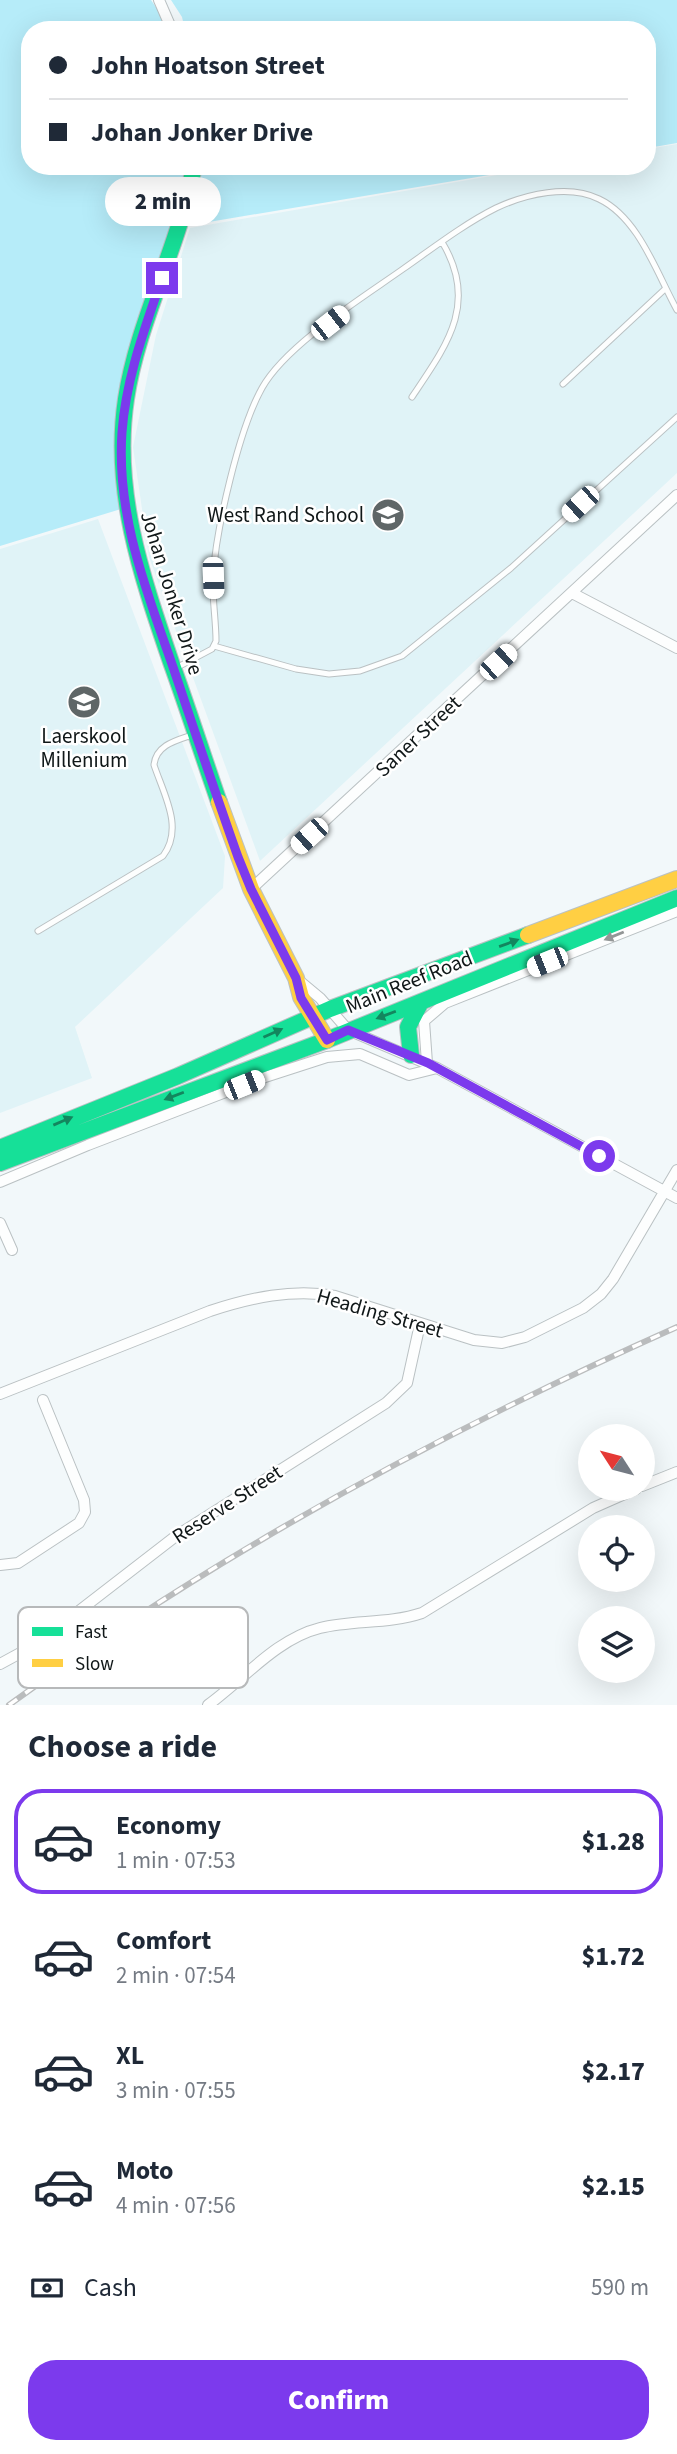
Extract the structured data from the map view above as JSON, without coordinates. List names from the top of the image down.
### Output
{
  "streets": {
    "main road": ["Johan Jonker Drive", "Main Reef Road"],
    "street": ["Saner Street", "Heading Street", "Reserve Street"]
  },
  "crossings": [
    ["Johan Jonker Drive", "Saner Street"],
    ["Johan Jonker Drive", "Main Reef Road"],
    ["Heading Street", "Reserve Street"]
  ],
  "places": {
    "school or university": ["West Rand School", "Laerskool Millenium"]
  },
  "legend": ["Fast", "Slow"],
  "north": "top left",
  "page": {
    "banner": ["John Hoatson Street", "Johan Jonker Drive"],
    "bubble": "2 min",
    "heading": "Choose a ride",
    "list": [
      {
        "name": "Economy",
        "note": "1 min · 07:53",
        "value": "$1.28"
      },
      {
        "name": "Comfort",
        "note": "2 min · 07:54",
        "value": "$1.72"
      },
      {
        "name": "XL",
        "note": "3 min · 07:55",
        "value": "$2.17"
      },
      {
        "name": "Moto",
        "note": "4 min · 07:56",
        "value": "$2.15"
      }
    ],
    "pay": ["Cash", "590 m"],
    "buttons": "Confirm"
  }
}
